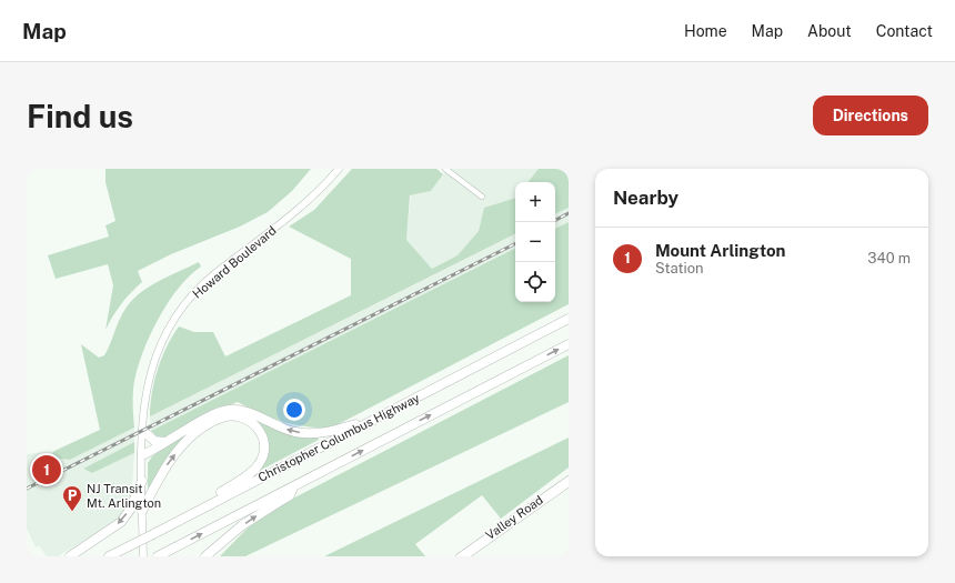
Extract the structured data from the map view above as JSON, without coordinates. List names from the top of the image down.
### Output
{
  "streets": {
    "highway": ["Christopher Columbus Highway"],
    "main road": ["Howard Boulevard"],
    "street": ["Valley Road"]
  },
  "places": {
    "parking": ["NJ Transit Mt. Arlington"]
  },
  "page": {
    "header": "Map",
    "nav": [
      "Home",
      "Map",
      "About",
      "Contact"
    ],
    "buttons": "Directions",
    "title": "Find us",
    "heading": "Nearby",
    "map_buttons": ["+", "−"],
    "list": [
      {
        "mark": "1",
        "name": "Mount Arlington",
        "note": "Station",
        "value": "340 m"
      }
    ],
    "pins": "1"
  }
}
